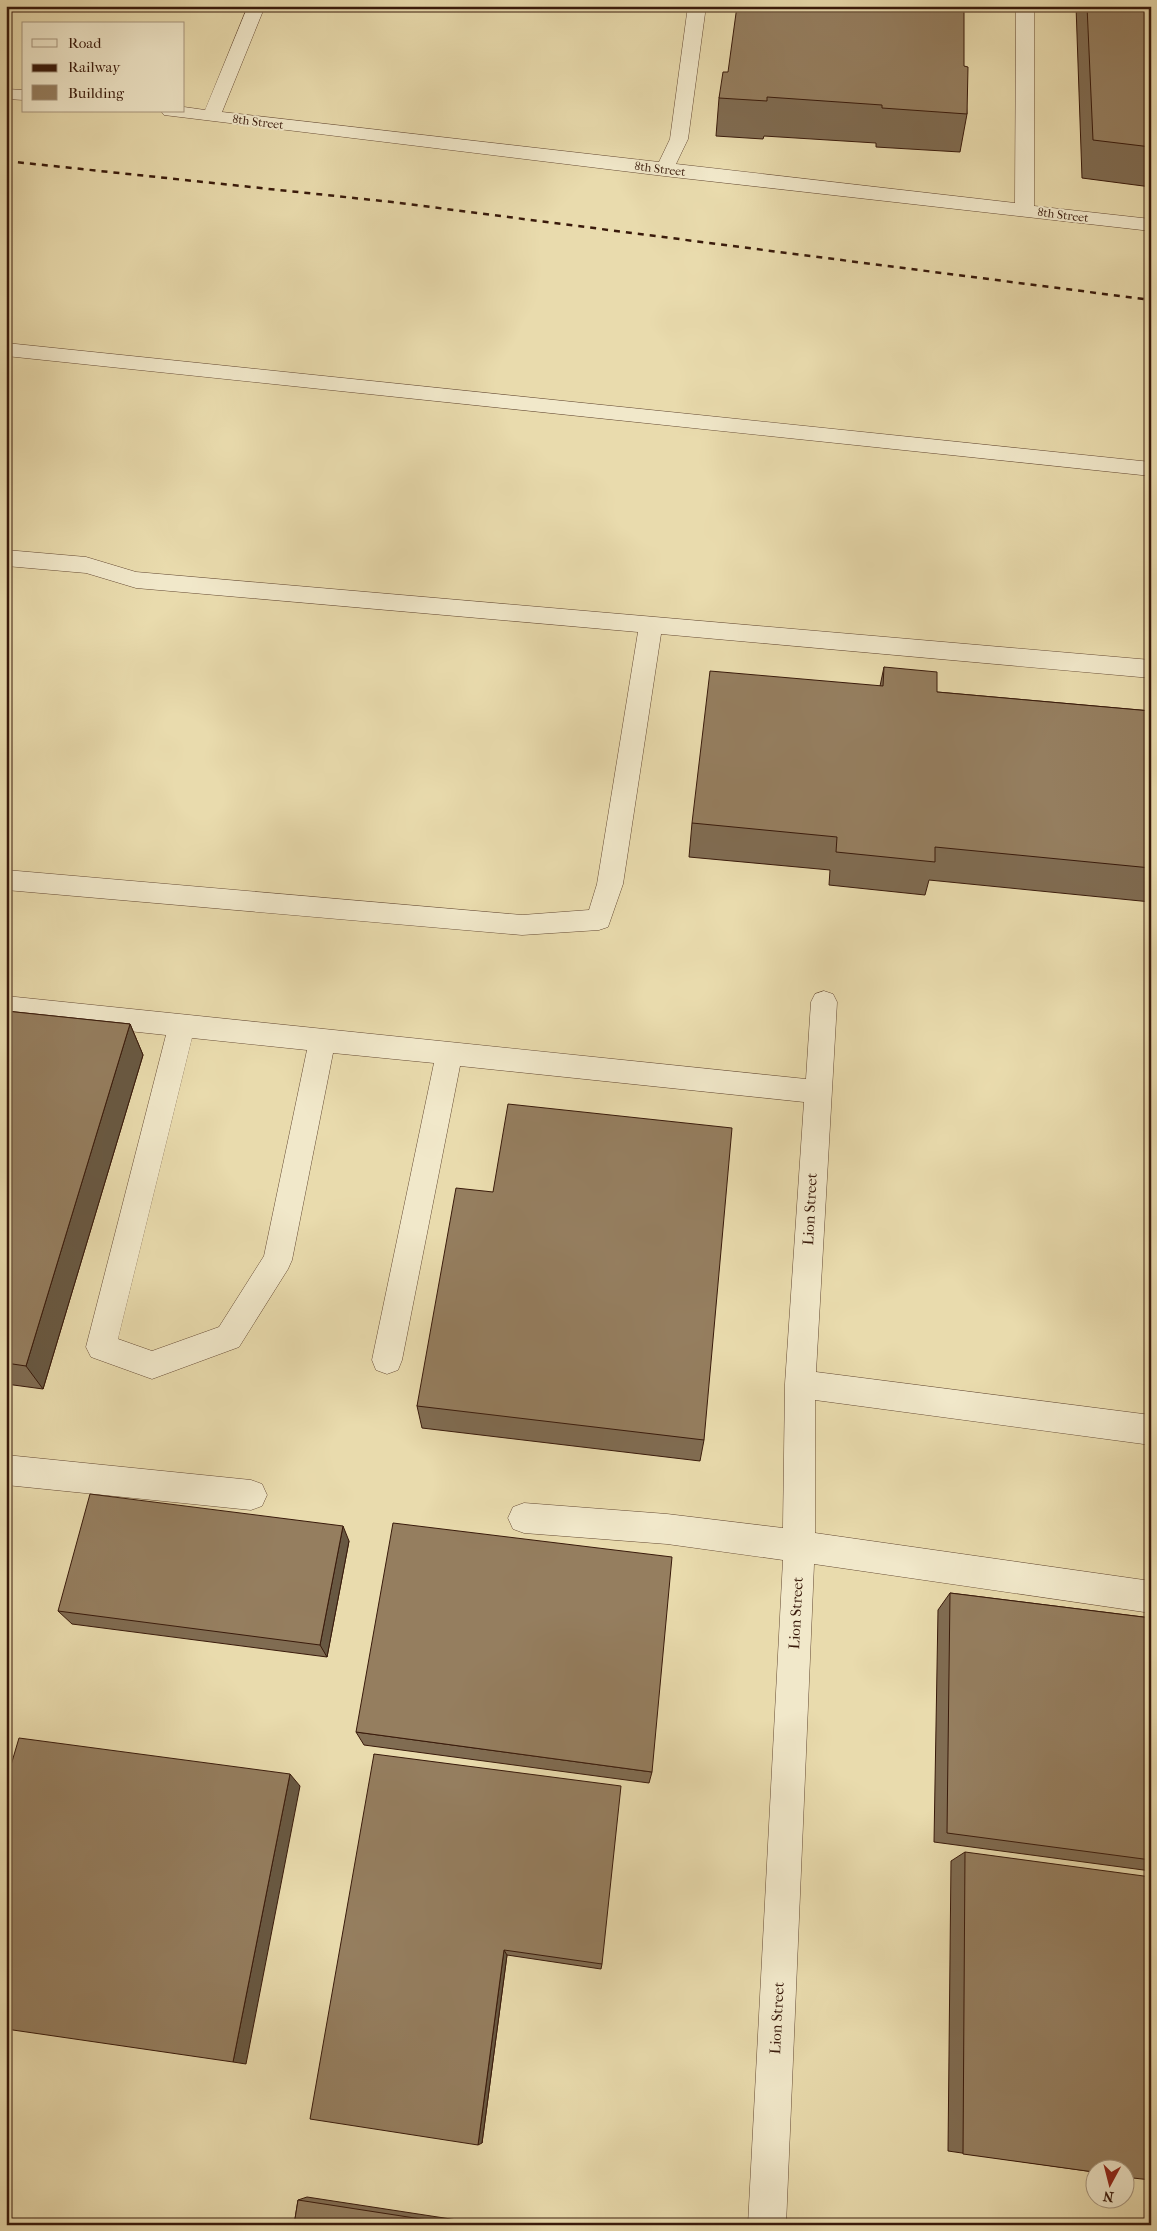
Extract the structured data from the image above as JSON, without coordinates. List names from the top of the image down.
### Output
{
  "streets": {
    "street": ["8th Street", "Lion Street"]
  },
  "legend": ["Road", "Railway", "Building"],
  "north": "bottom"
}
